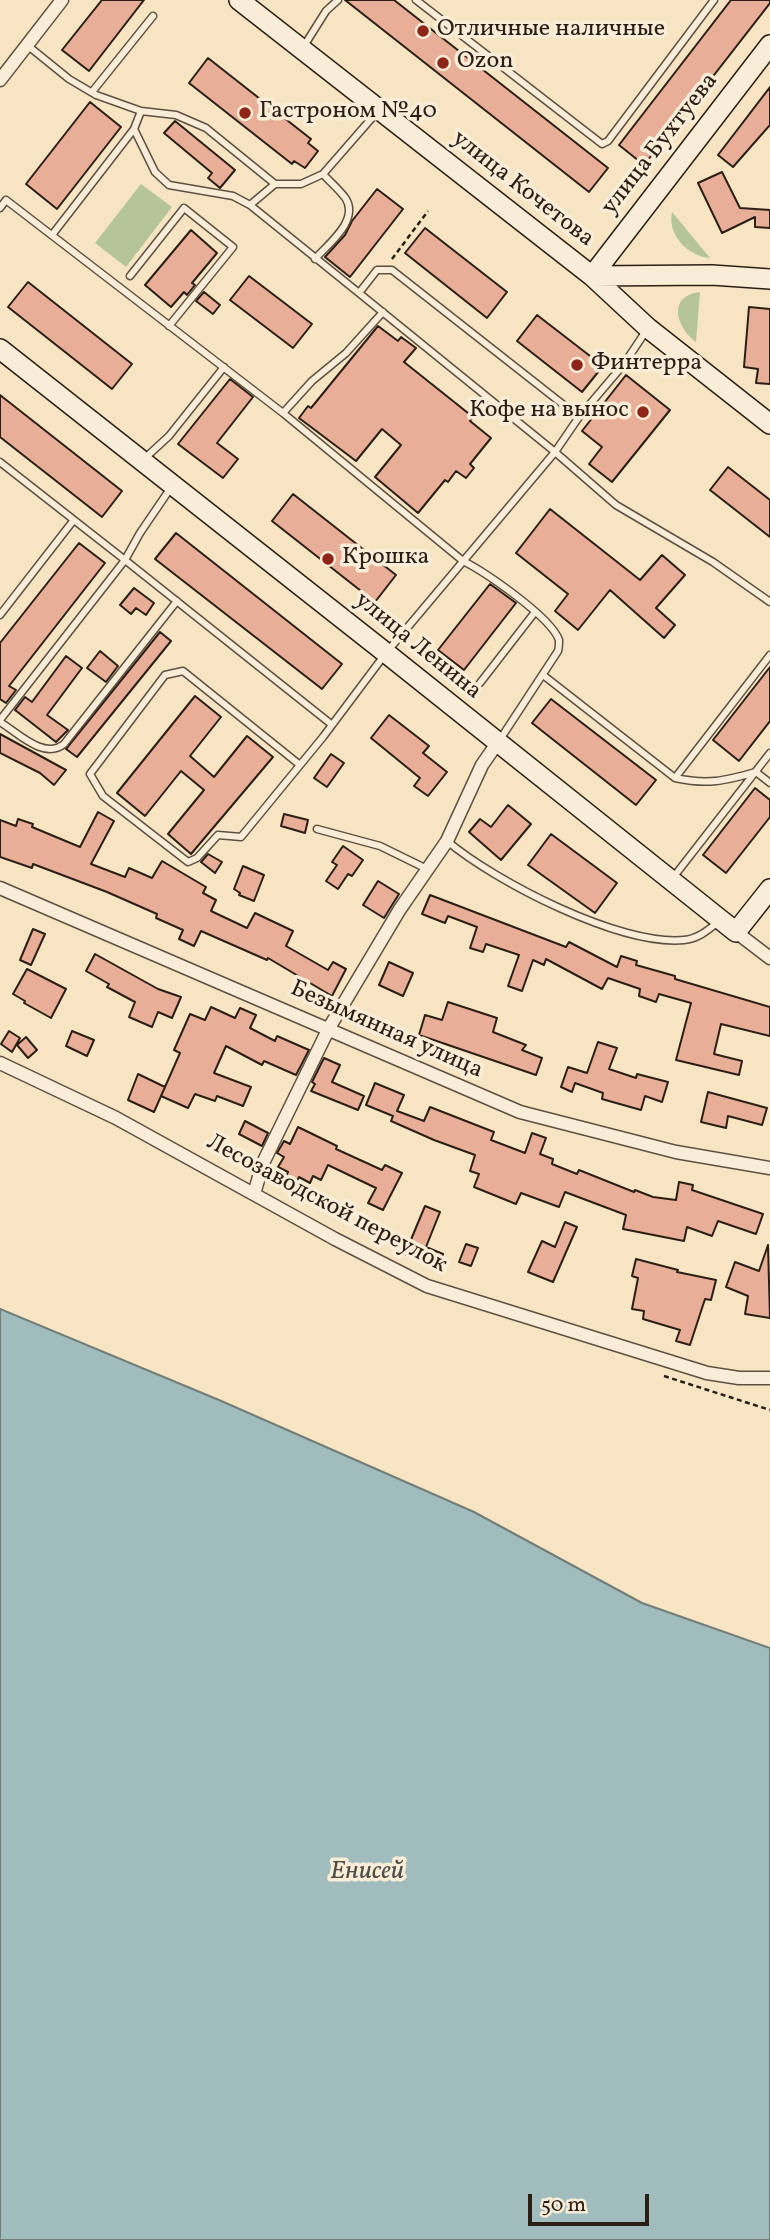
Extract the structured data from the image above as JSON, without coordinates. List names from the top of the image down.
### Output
{
  "streets": {
    "street": [
      "улица Бухтуева",
      "улица Кочетова",
      "улица Ленина",
      "Безымянная улица",
      "Лесозаводской переулок"
    ]
  },
  "crossings": [
    ["улица Бухтуева", "улица Кочетова"]
  ],
  "water": ["Енисей"],
  "places": [
    "Отличные наличные",
    "Ozon",
    "Гастроном №40",
    "Финтерра",
    "Кофе на вынос",
    "Крошка"
  ],
  "scale_bar": "50 m"
}
